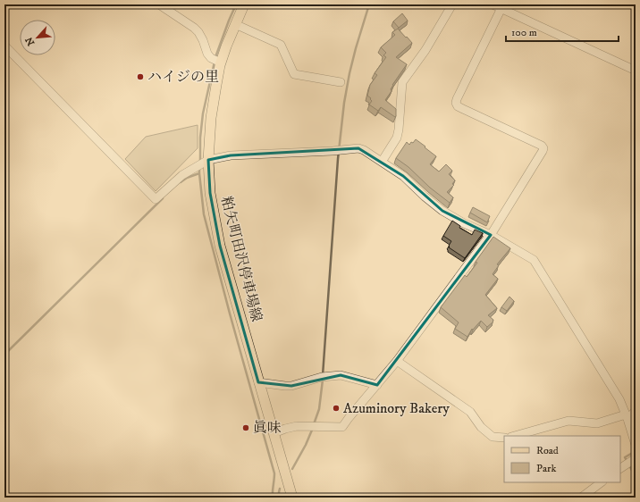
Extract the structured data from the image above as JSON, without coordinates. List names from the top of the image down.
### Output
{
  "streets": {
    "main road": ["粕矢町田沢停車場線"]
  },
  "places": ["ハイジの里", "Azuminory Bakery", "眞味"],
  "legend": ["Road", "Park"],
  "scale_bar": "100 m",
  "north": "bottom left"
}
